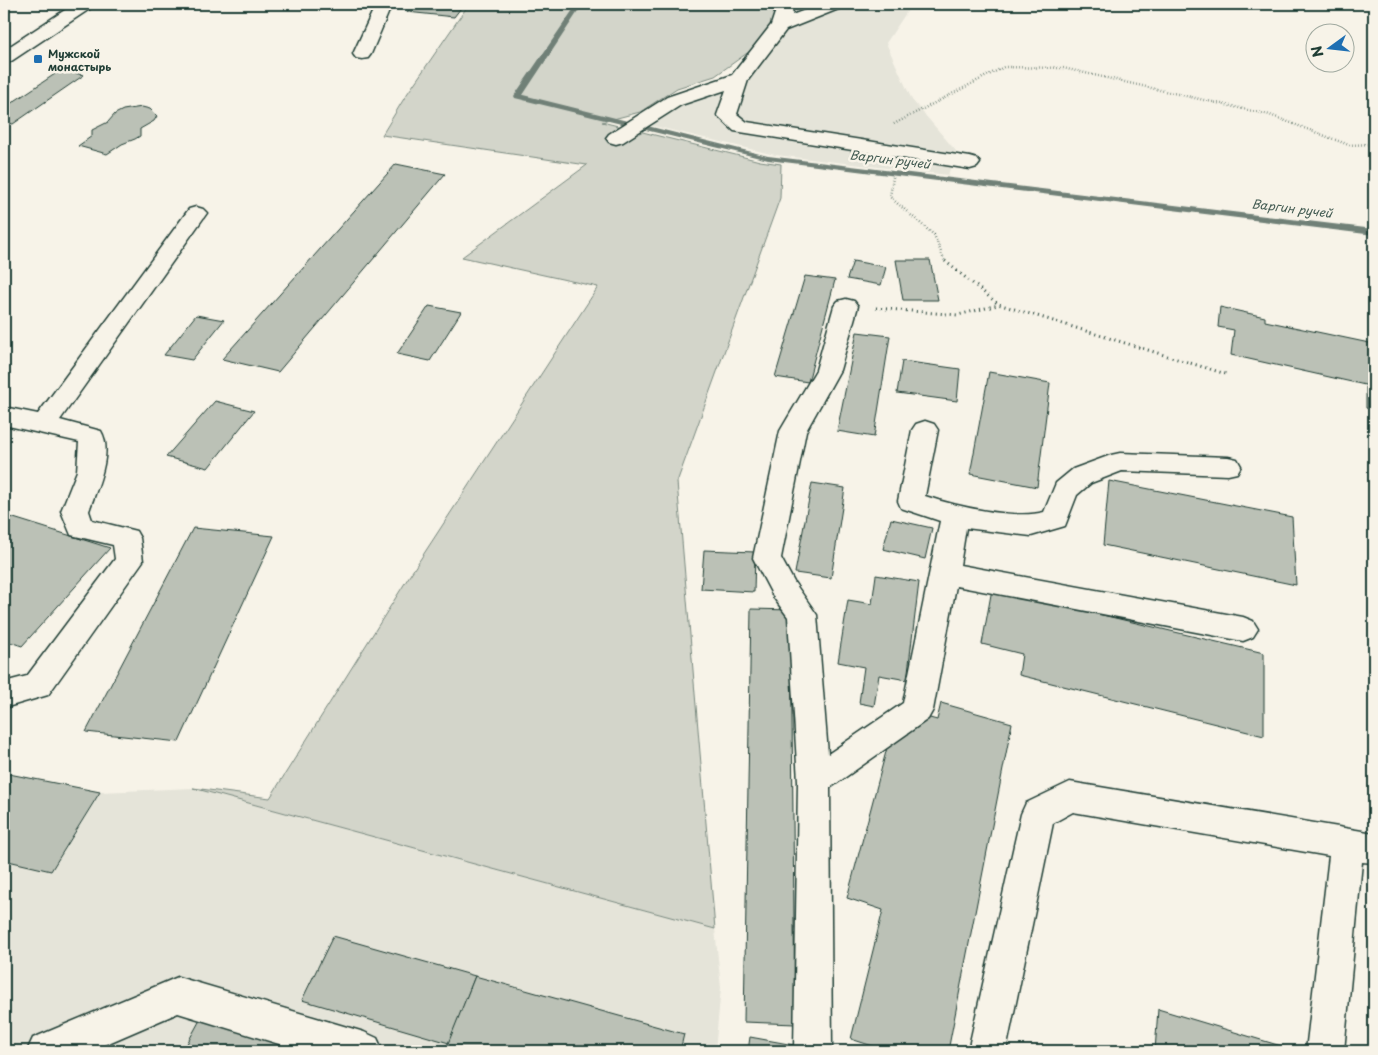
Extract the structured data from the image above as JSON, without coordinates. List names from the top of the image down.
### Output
{
  "water": ["Варгин ручей"],
  "places": {
    "transit": ["Мужской монастырь"]
  },
  "north": "left"
}
